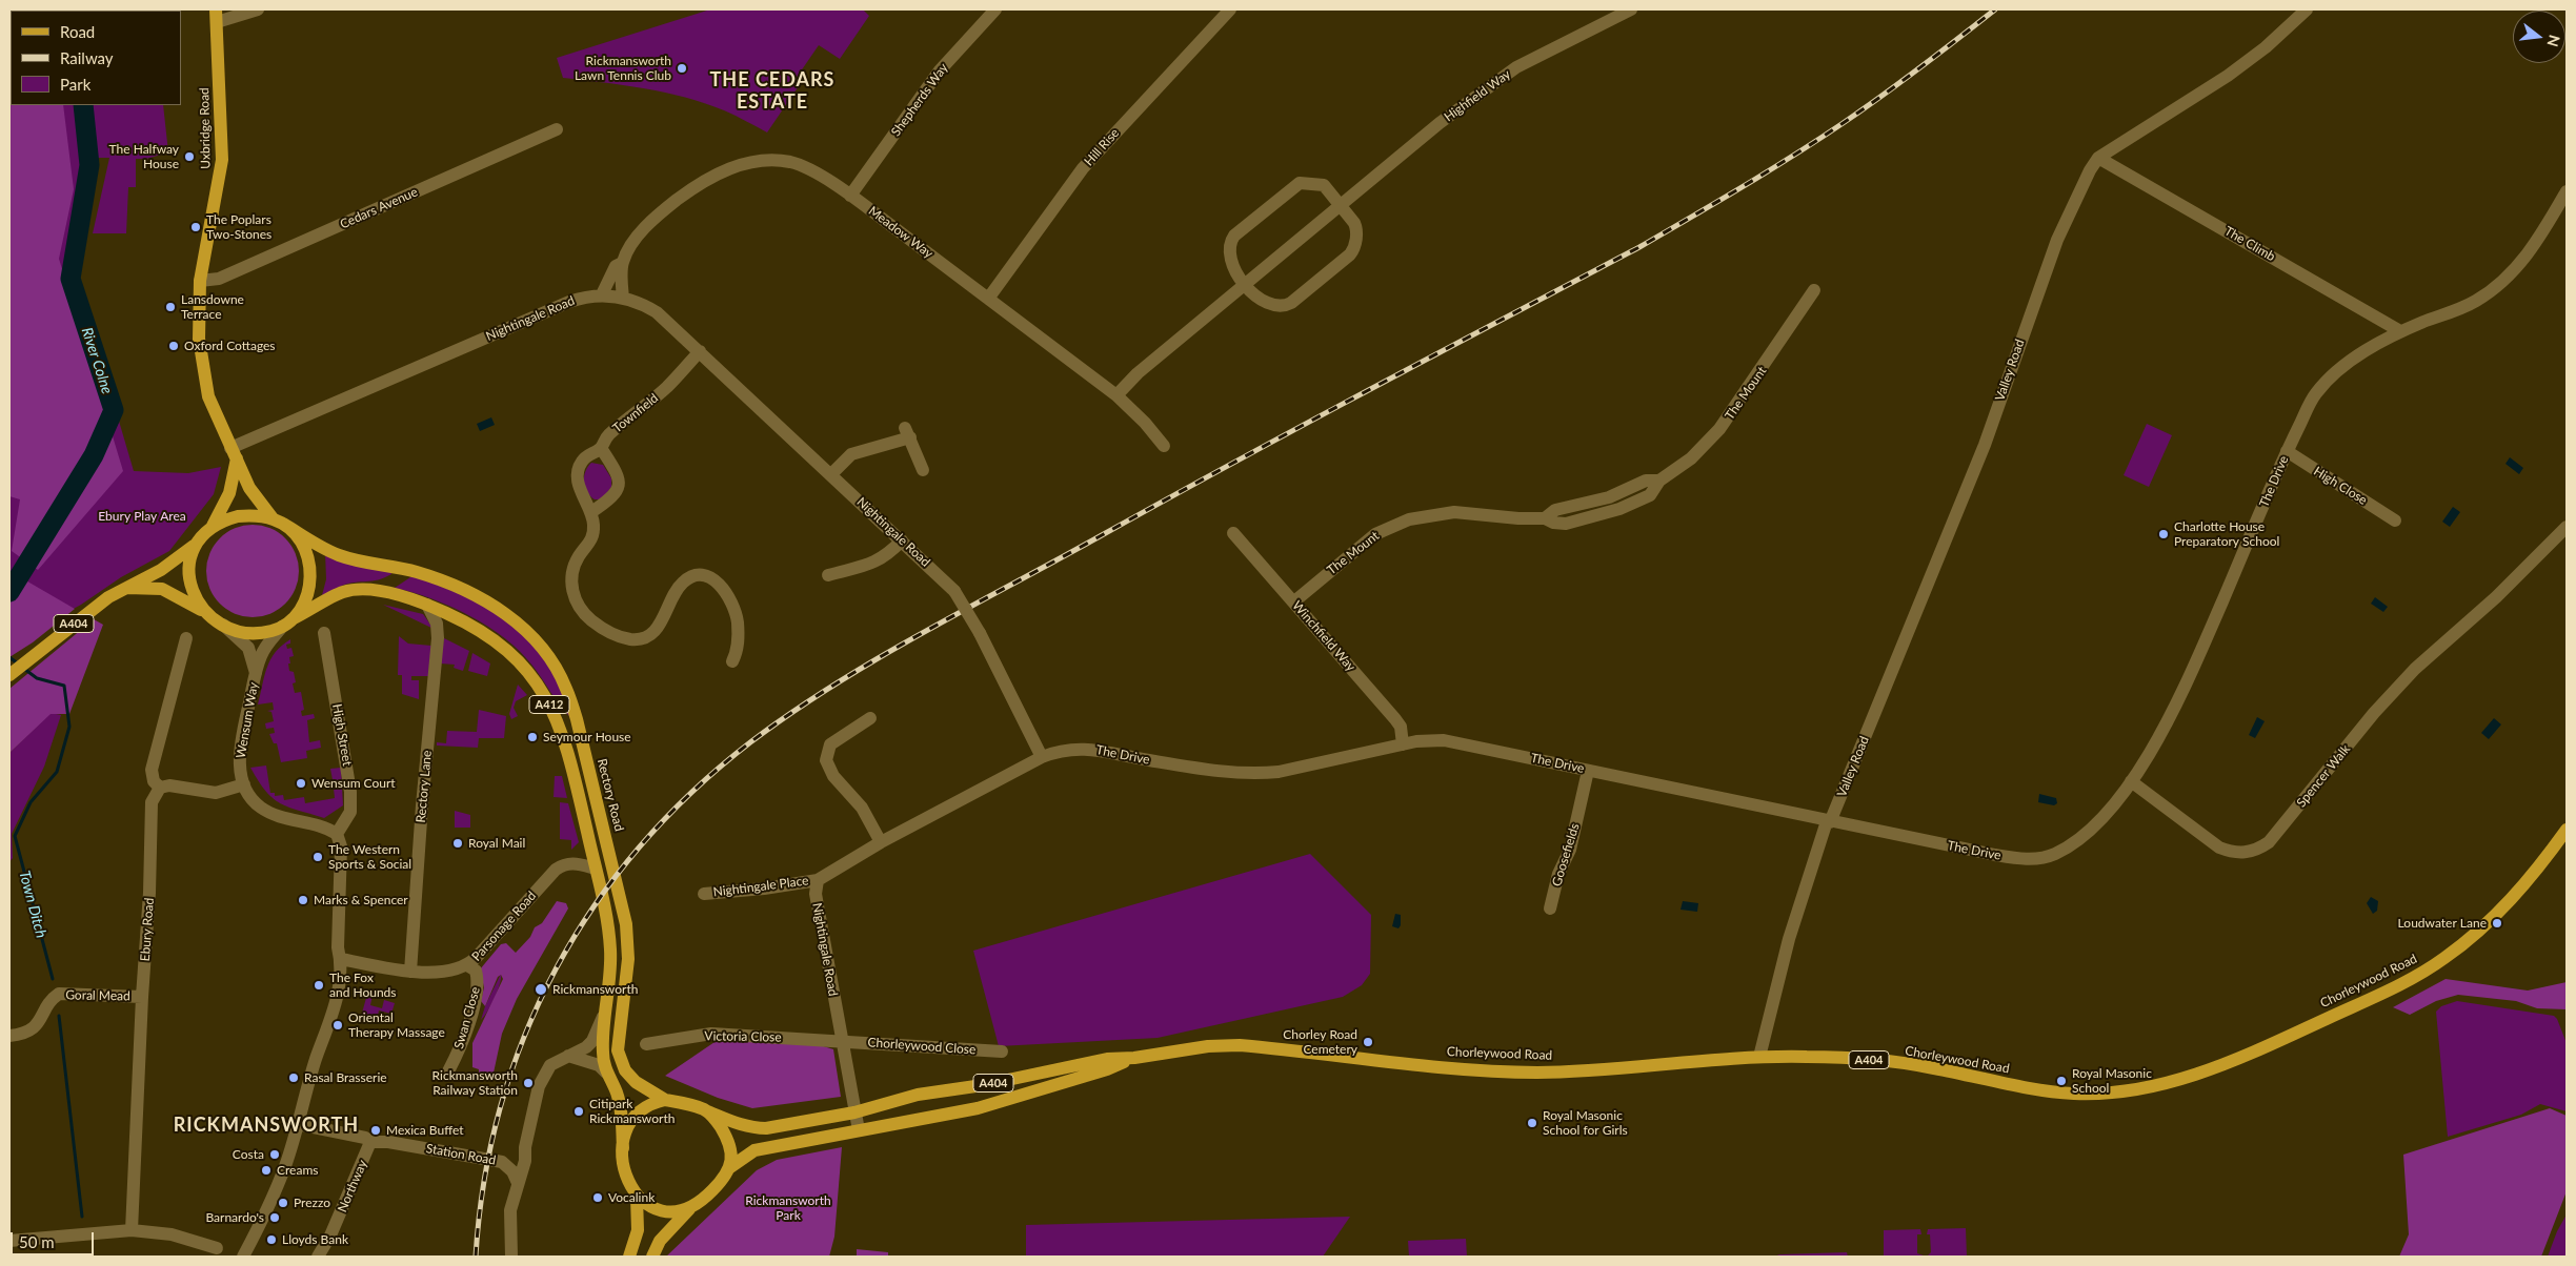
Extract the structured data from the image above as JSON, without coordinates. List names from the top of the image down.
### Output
{
  "streets": {
    "main road": [
      "Uxbridge Road",
      "A404",
      "A412",
      "Rectory Road",
      "Chorleywood Road"
    ],
    "street": [
      "Highfield Way",
      "Shepherds Way",
      "Hill Rise",
      "Cedars Avenue",
      "Meadow Way",
      "The Climb",
      "Nightingale Road",
      "Valley Road",
      "The Mount",
      "Townfield",
      "The Drive",
      "High Close",
      "Winchfield Way",
      "Wensum Way",
      "High Street",
      "Spencer Walk",
      "Rectory Lane",
      "Goosefields",
      "Nightingale Place",
      "Parsonage Road",
      "Ebury Road",
      "Goral Mead",
      "Swan Close",
      "Victoria Close",
      "Chorleywood Close",
      "Station Road",
      "Northway"
    ]
  },
  "crossings": [
    ["Highfield Way", "Meadow Way"],
    ["Shepherds Way", "Meadow Way"],
    ["Uxbridge Road", "Cedars Avenue"],
    ["Uxbridge Road", "Nightingale Road"],
    ["Uxbridge Road", "A412"],
    ["Hill Rise", "Meadow Way"],
    ["Meadow Way", "Nightingale Road"],
    ["The Climb", "Valley Road"],
    ["The Climb", "The Drive"],
    ["Nightingale Road", "Townfield"],
    ["Nightingale Road", "The Drive"],
    ["Nightingale Road", "A404"],
    ["Nightingale Road", "A412"],
    ["Nightingale Road", "Nightingale Place"],
    ["Nightingale Road", "Victoria Close"],
    ["Nightingale Road", "Chorleywood Close"],
    ["Valley Road", "The Drive"],
    ["Valley Road", "Chorleywood Road"],
    ["The Mount", "Winchfield Way"],
    ["The Drive", "High Close"],
    ["The Drive", "Winchfield Way"],
    ["The Drive", "Spencer Walk"],
    ["The Drive", "Goosefields"],
    ["A404", "A412"],
    ["A404", "Wensum Way"],
    ["A404", "Rectory Road"],
    ["A404", "Chorleywood Road"],
    ["A412", "Wensum Way"],
    ["A412", "Rectory Lane"],
    ["A412", "Rectory Road"],
    ["A412", "Parsonage Road"],
    ["Wensum Way", "High Street"],
    ["Wensum Way", "Rectory Road"],
    ["Rectory Lane", "Parsonage Road"],
    ["Parsonage Road", "Swan Close"],
    ["Ebury Road", "Goral Mead"],
    ["Victoria Close", "Chorleywood Close"],
    ["Station Road", "Northway"]
  ],
  "districts": ["THE CEDARS ESTATE", "RICKMANSWORTH"],
  "water": ["River Colne", "Town Ditch"],
  "parks": ["Ebury Play Area", "Rickmansworth Park"],
  "places": [
    "Rickmansworth Lawn Tennis Club",
    "The Halfway House",
    "The Poplars Two-Stones",
    "Lansdowne Terrace",
    "Oxford Cottages",
    "Charlotte House Preparatory School",
    "Seymour House",
    "Wensum Court",
    "Royal Mail",
    "The Western Sports & Social",
    "Marks & Spencer",
    "Loudwater Lane",
    "The Fox and Hounds",
    "Rickmansworth",
    "Oriental Therapy Massage",
    "Chorley Road Cemetery",
    "Rasal Brasserie",
    "Royal Masonic School",
    "Rickmansworth Railway Station",
    "Citipark Rickmansworth",
    "Royal Masonic School for Girls",
    "Mexica Buffet",
    "Costa",
    "Creams",
    "Vocalink",
    "Prezzo",
    "Barnardo's",
    "Lloyds Bank"
  ],
  "legend": ["Road", "Railway", "Park"],
  "scale_bar": "50 m",
  "north": "right"
}
